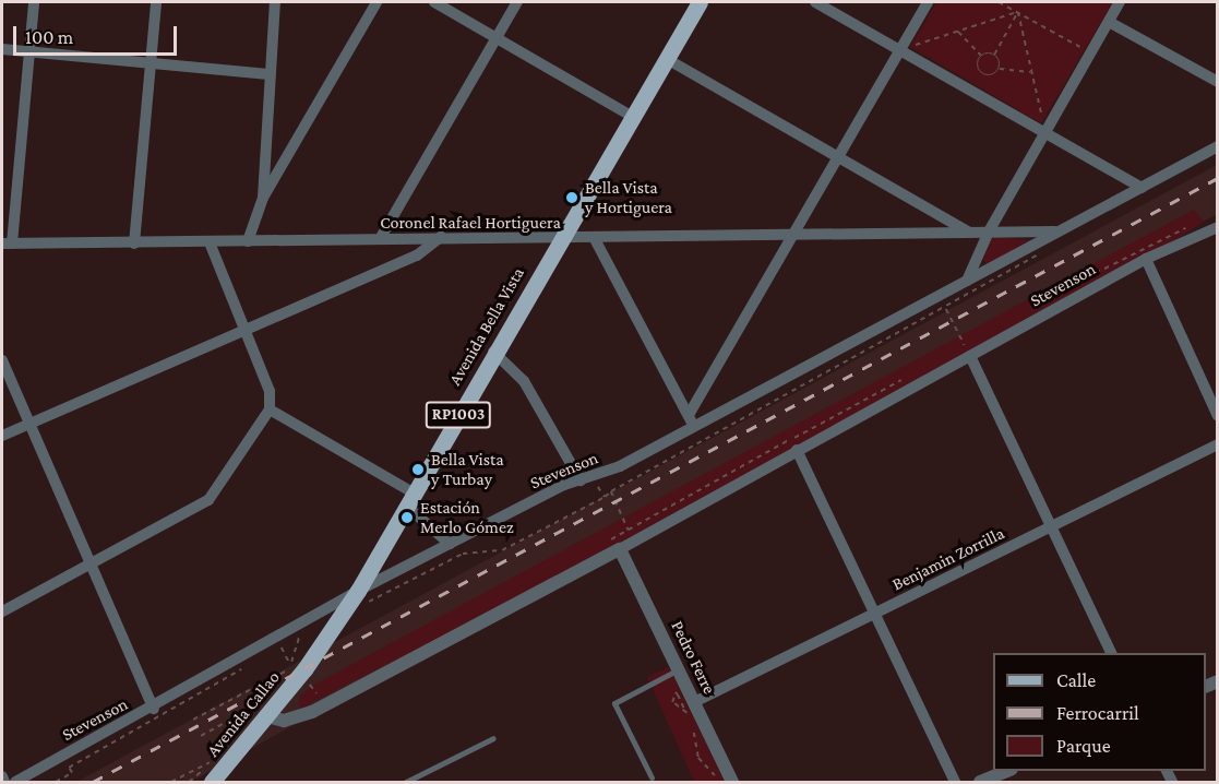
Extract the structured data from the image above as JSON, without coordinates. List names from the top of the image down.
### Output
{
  "streets": {
    "main road": ["Avenida Bella Vista", "RP1003", "Avenida Callao"],
    "street": [
      "Coronel Rafael Hortiguera",
      "Stevenson",
      "Benjamin Zorrilla",
      "Pedro Ferre"
    ]
  },
  "crossings": [
    ["Coronel Rafael Hortiguera", "Stevenson"],
    ["Coronel Rafael Hortiguera", "Avenida Bella Vista"],
    ["Stevenson", "Avenida Bella Vista"],
    ["Stevenson", "Pedro Ferre"],
    ["Stevenson", "Avenida Callao"],
    ["Avenida Bella Vista", "Avenida Callao"],
    ["Benjamin Zorrilla", "Pedro Ferre"]
  ],
  "places": ["Bella Vista y Hortiguera", "Bella Vista y Turbay", "Estación Merlo Gómez"],
  "legend": ["Calle", "Ferrocarril", "Parque"],
  "scale_bar": "100 m"
}
